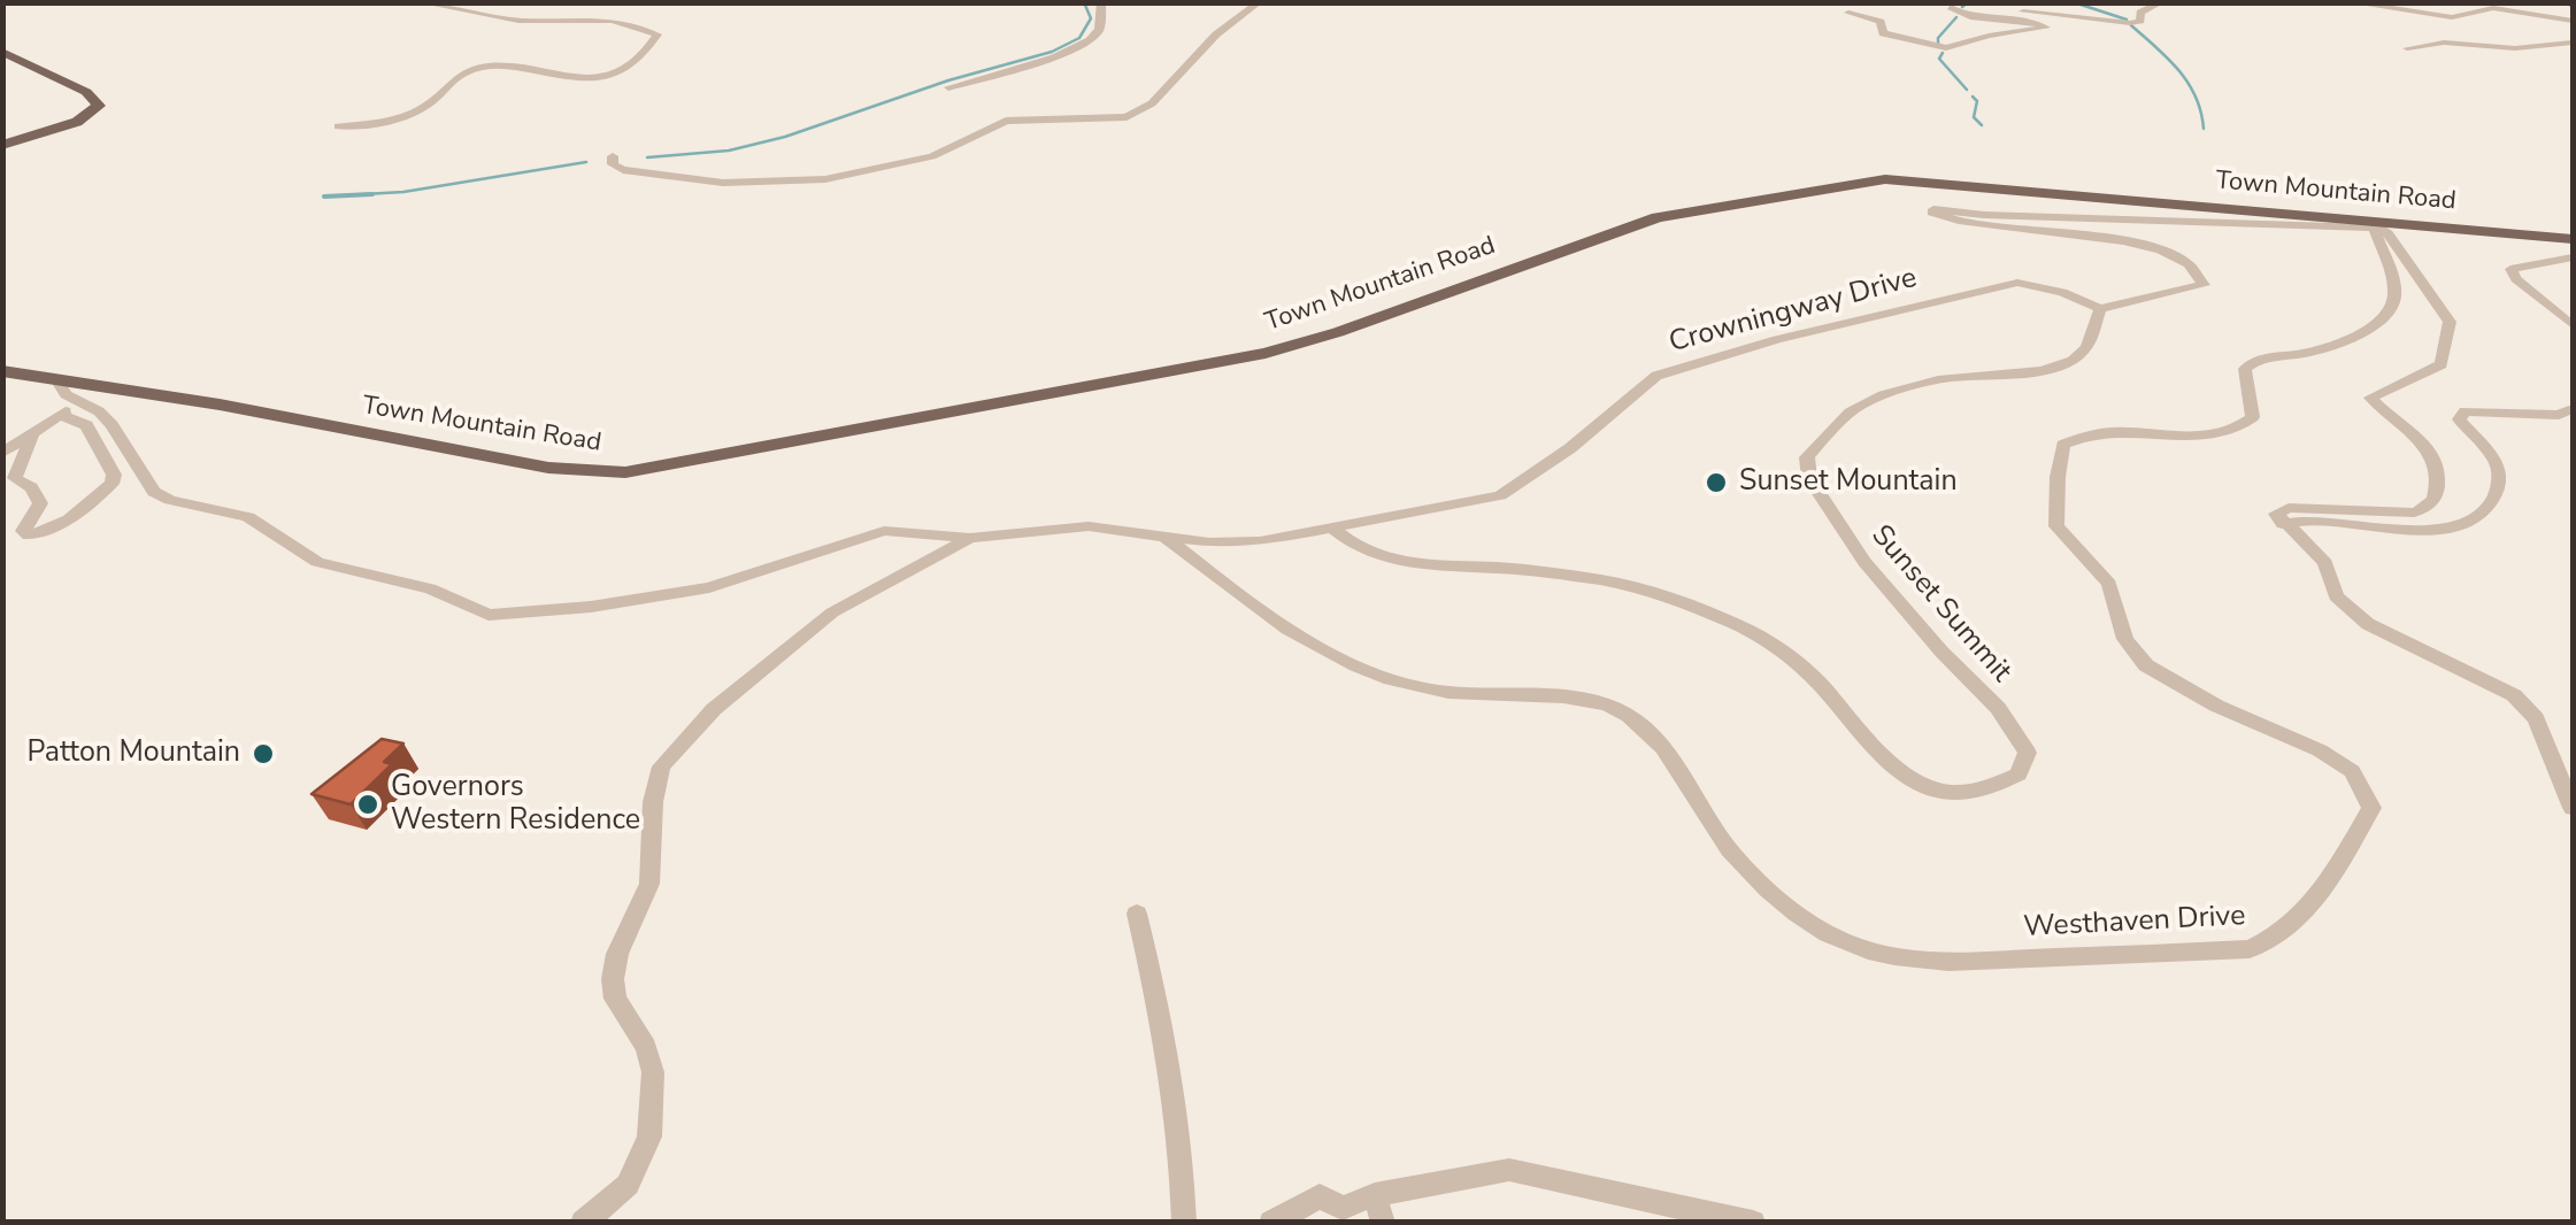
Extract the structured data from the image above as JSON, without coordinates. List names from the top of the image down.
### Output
{
  "streets": {
    "main road": ["Town Mountain Road"],
    "street": ["Crowningway Drive", "Sunset Summit", "Westhaven Drive"]
  },
  "crossings": [
    ["Town Mountain Road", "Westhaven Drive"],
    ["Crowningway Drive", "Sunset Summit"]
  ],
  "places": ["Sunset Mountain", "Patton Mountain", "Governors Western Residence"]
}
